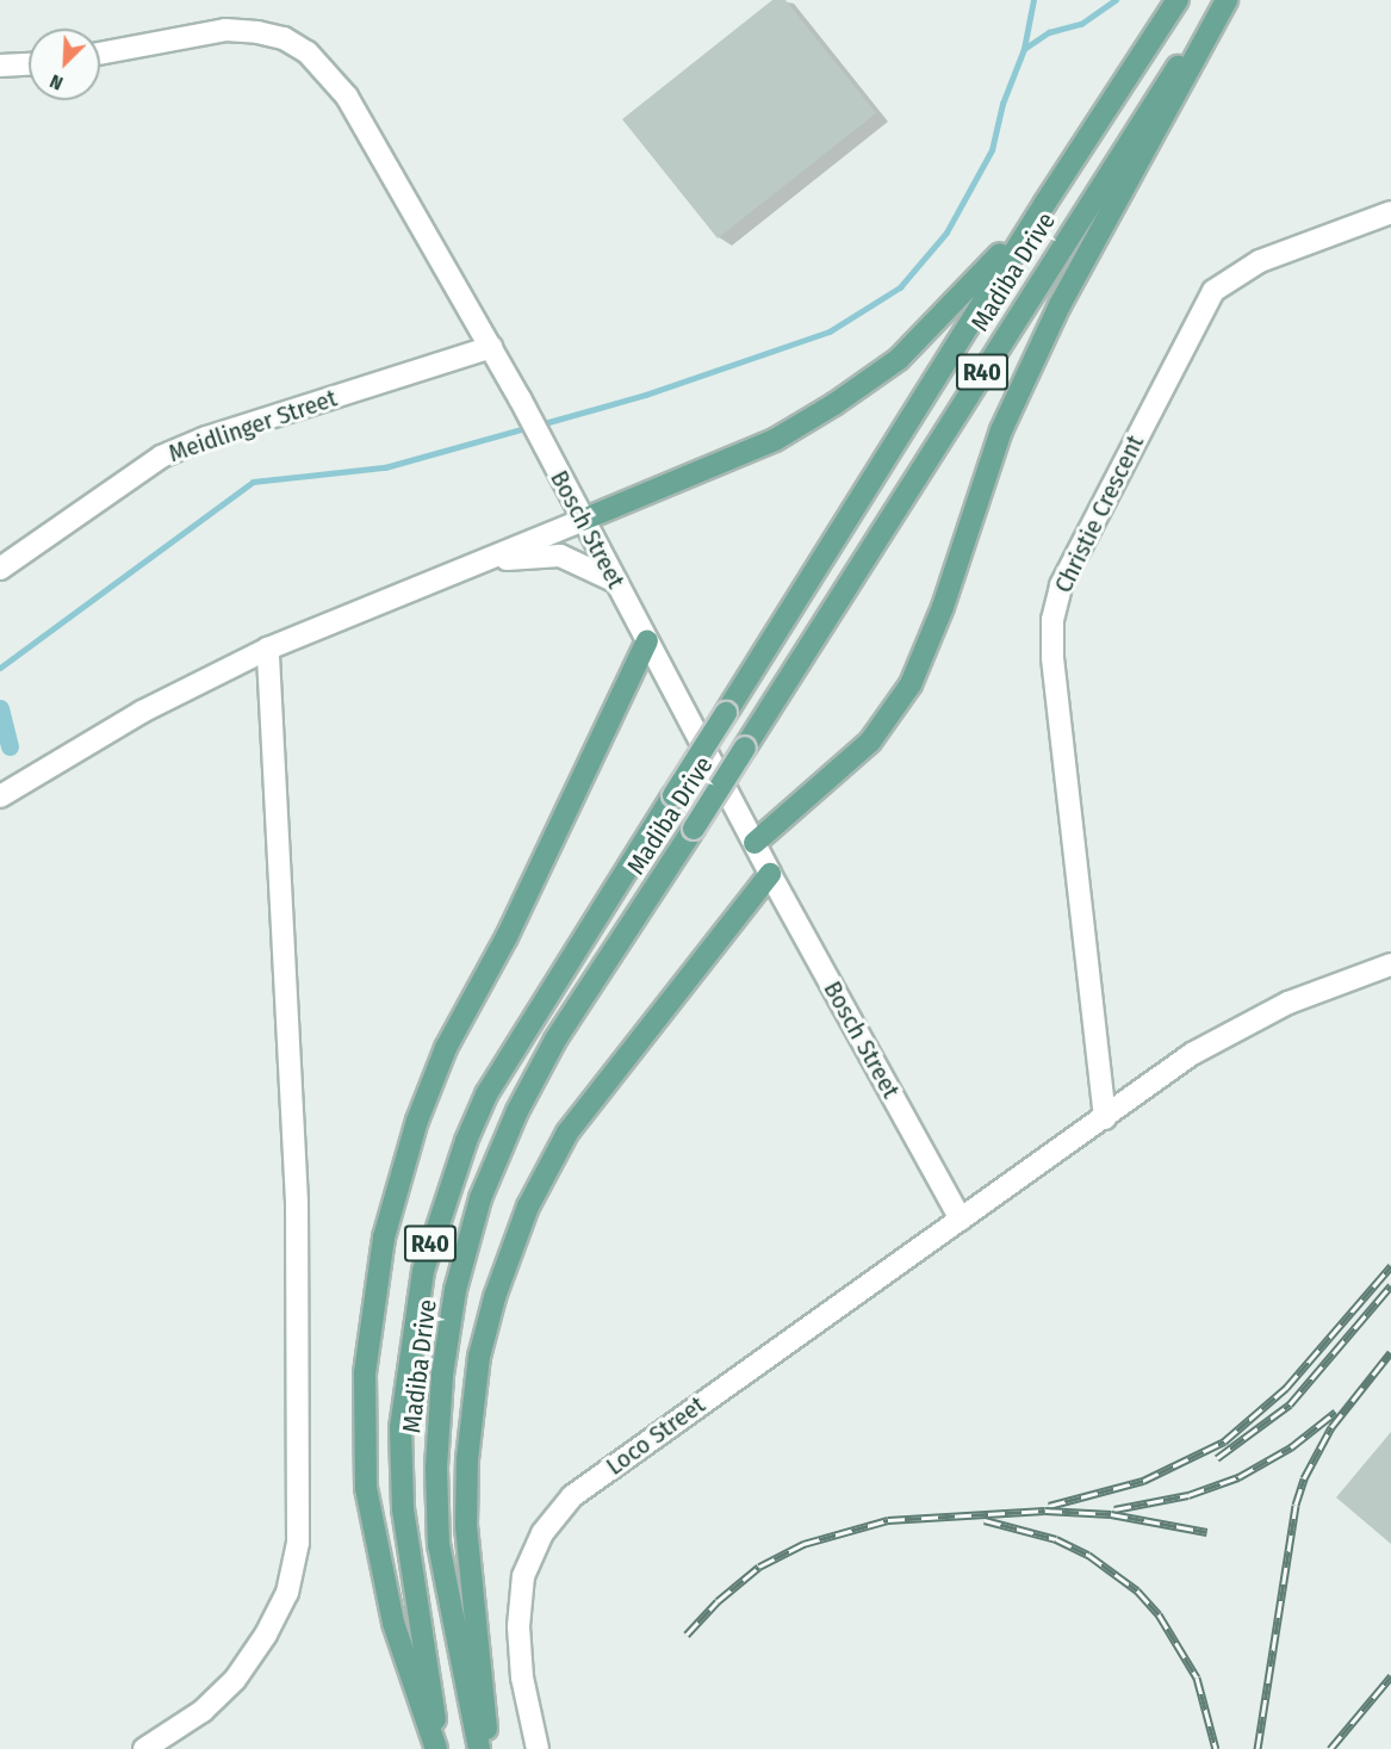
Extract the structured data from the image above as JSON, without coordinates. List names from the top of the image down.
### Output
{
  "streets": {
    "main road": ["Madiba Drive", "R40"],
    "street": [
      "Meidlinger Street",
      "Christie Crescent",
      "Bosch Street",
      "Loco Street"
    ]
  },
  "crossings": [
    ["Meidlinger Street", "Bosch Street"],
    ["Christie Crescent", "Loco Street"],
    ["Bosch Street", "Loco Street"]
  ],
  "north": "bottom left"
}
